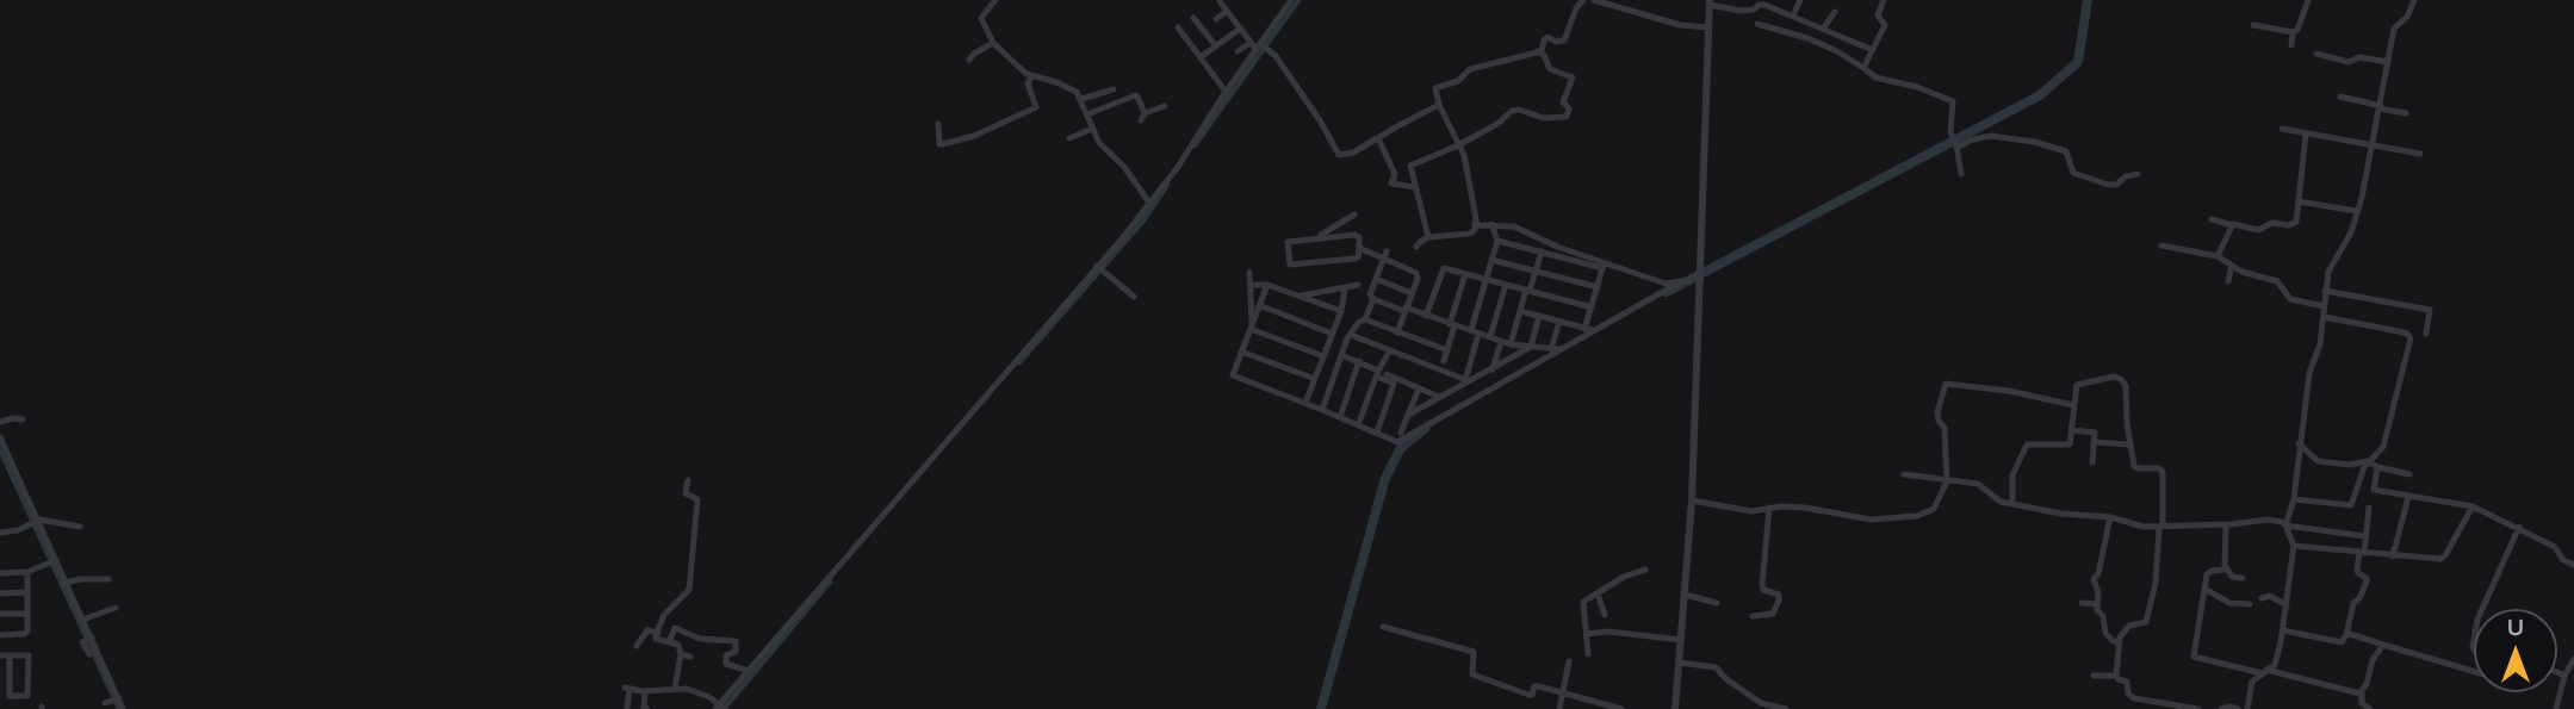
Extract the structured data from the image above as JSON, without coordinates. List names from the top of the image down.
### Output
{
  "north": "top"
}
